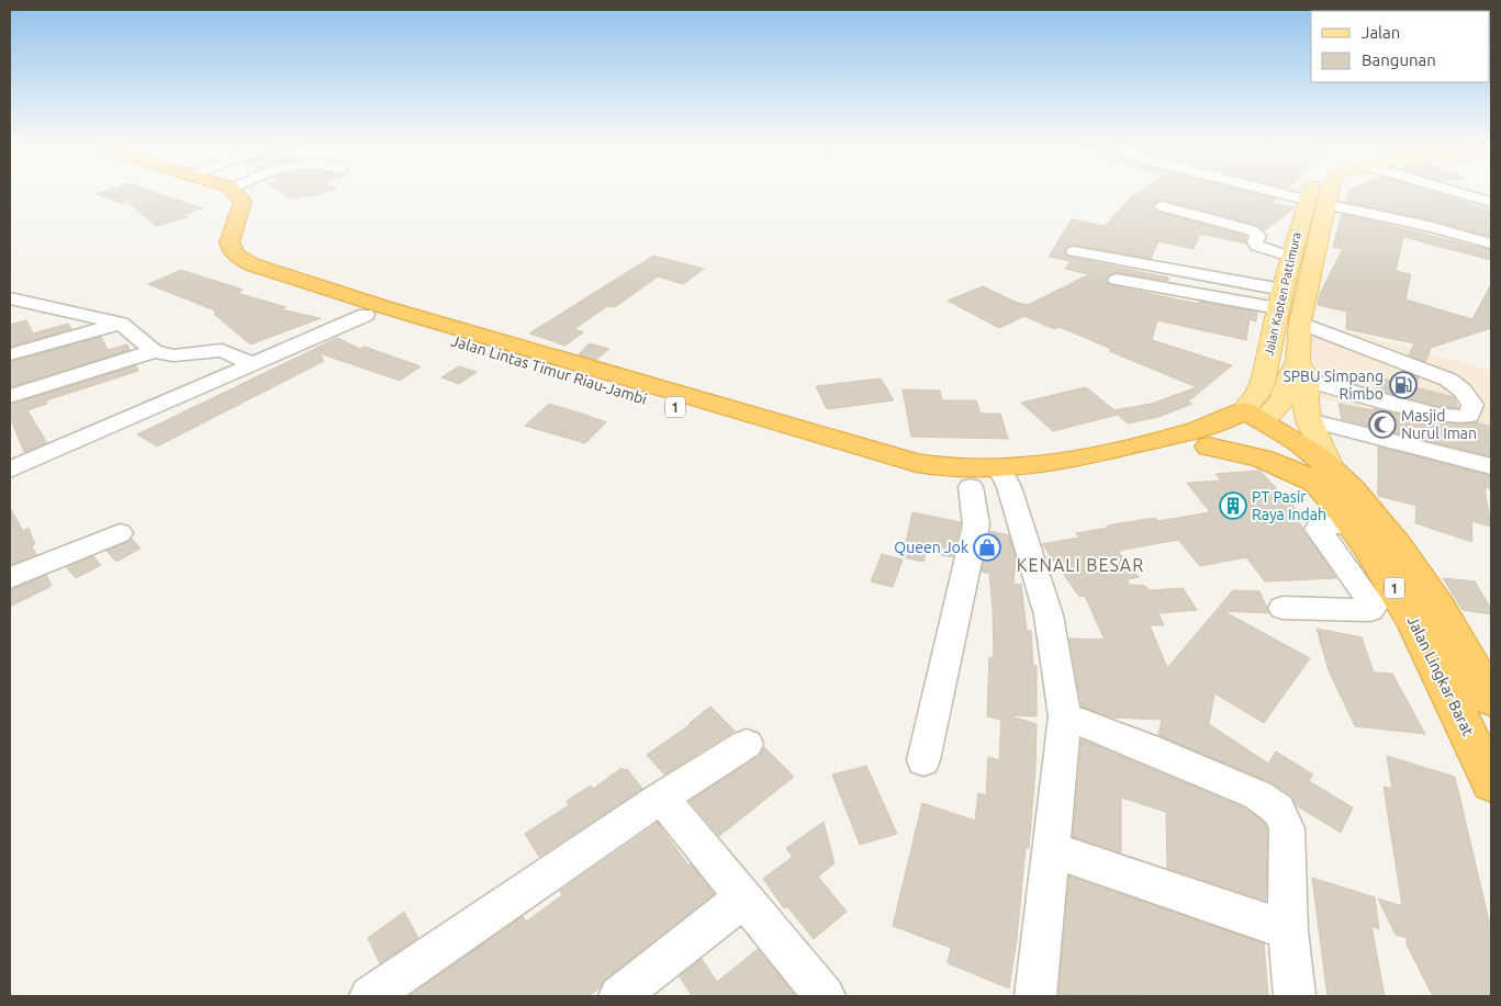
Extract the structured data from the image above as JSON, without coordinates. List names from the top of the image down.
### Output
{
  "streets": {
    "highway": ["Jalan Lintas Timur Riau-Jambi", "1", "Jalan Lingkar Barat"],
    "main road": ["Jalan Kapten Pattimura"]
  },
  "crossings": [
    ["Jalan Kapten Pattimura", "Jalan Lintas Timur Riau-Jambi"],
    ["Jalan Kapten Pattimura", "Jalan Lingkar Barat"],
    ["Jalan Lintas Timur Riau-Jambi", "Jalan Lingkar Barat"]
  ],
  "districts": ["KENALI BESAR"],
  "places": {
    "fuel station": ["SPBU Simpang Rimbo"],
    "mosque": ["Masjid Nurul Iman"],
    "building": ["PT Pasir Raya Indah"],
    "shop": ["Queen Jok"]
  },
  "legend": ["Jalan", "Bangunan"]
}
